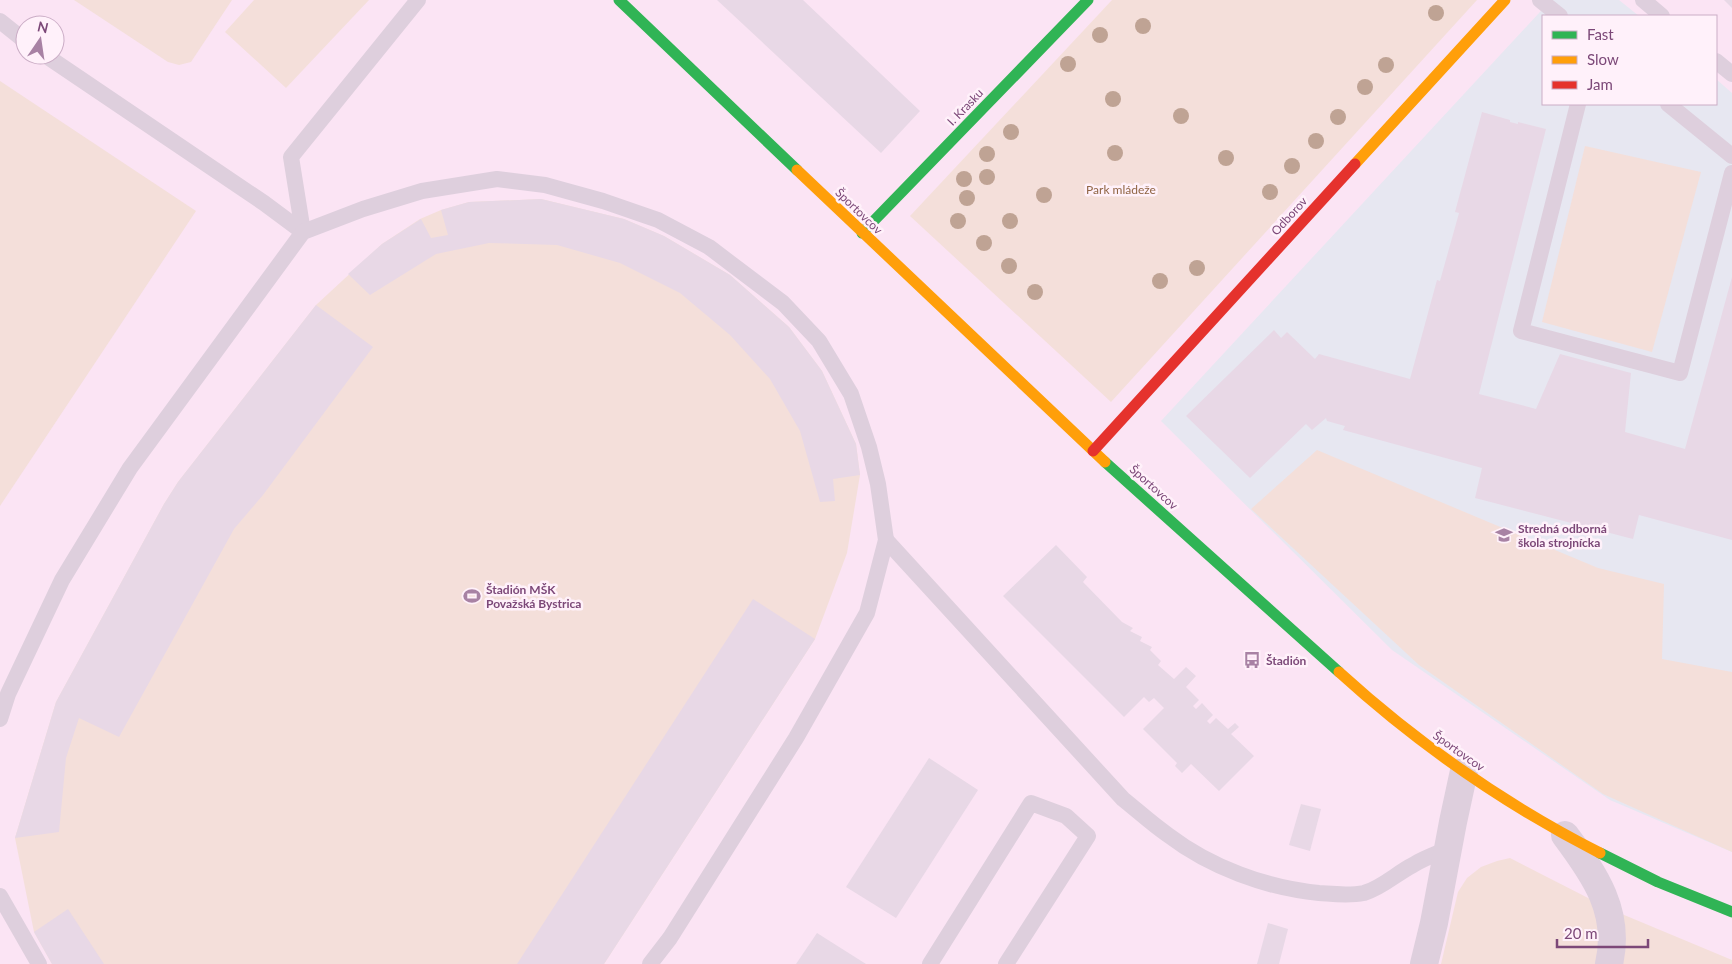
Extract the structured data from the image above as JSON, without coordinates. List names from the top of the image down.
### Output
{
  "streets": {
    "street": ["I. Krasku", "Športovcov", "Odborov"]
  },
  "crossings": [
    ["I. Krasku", "Športovcov"],
    ["Športovcov", "Odborov"]
  ],
  "parks": ["Park mládeže"],
  "places": {
    "school or university": ["Stredná odborná škola strojnícka"],
    "sports": ["Štadión MŠK Považská Bystrica"],
    "bus stop": ["Štadión"]
  },
  "legend": ["Fast", "Slow", "Jam"],
  "scale_bar": "20 m",
  "north": "top"
}
